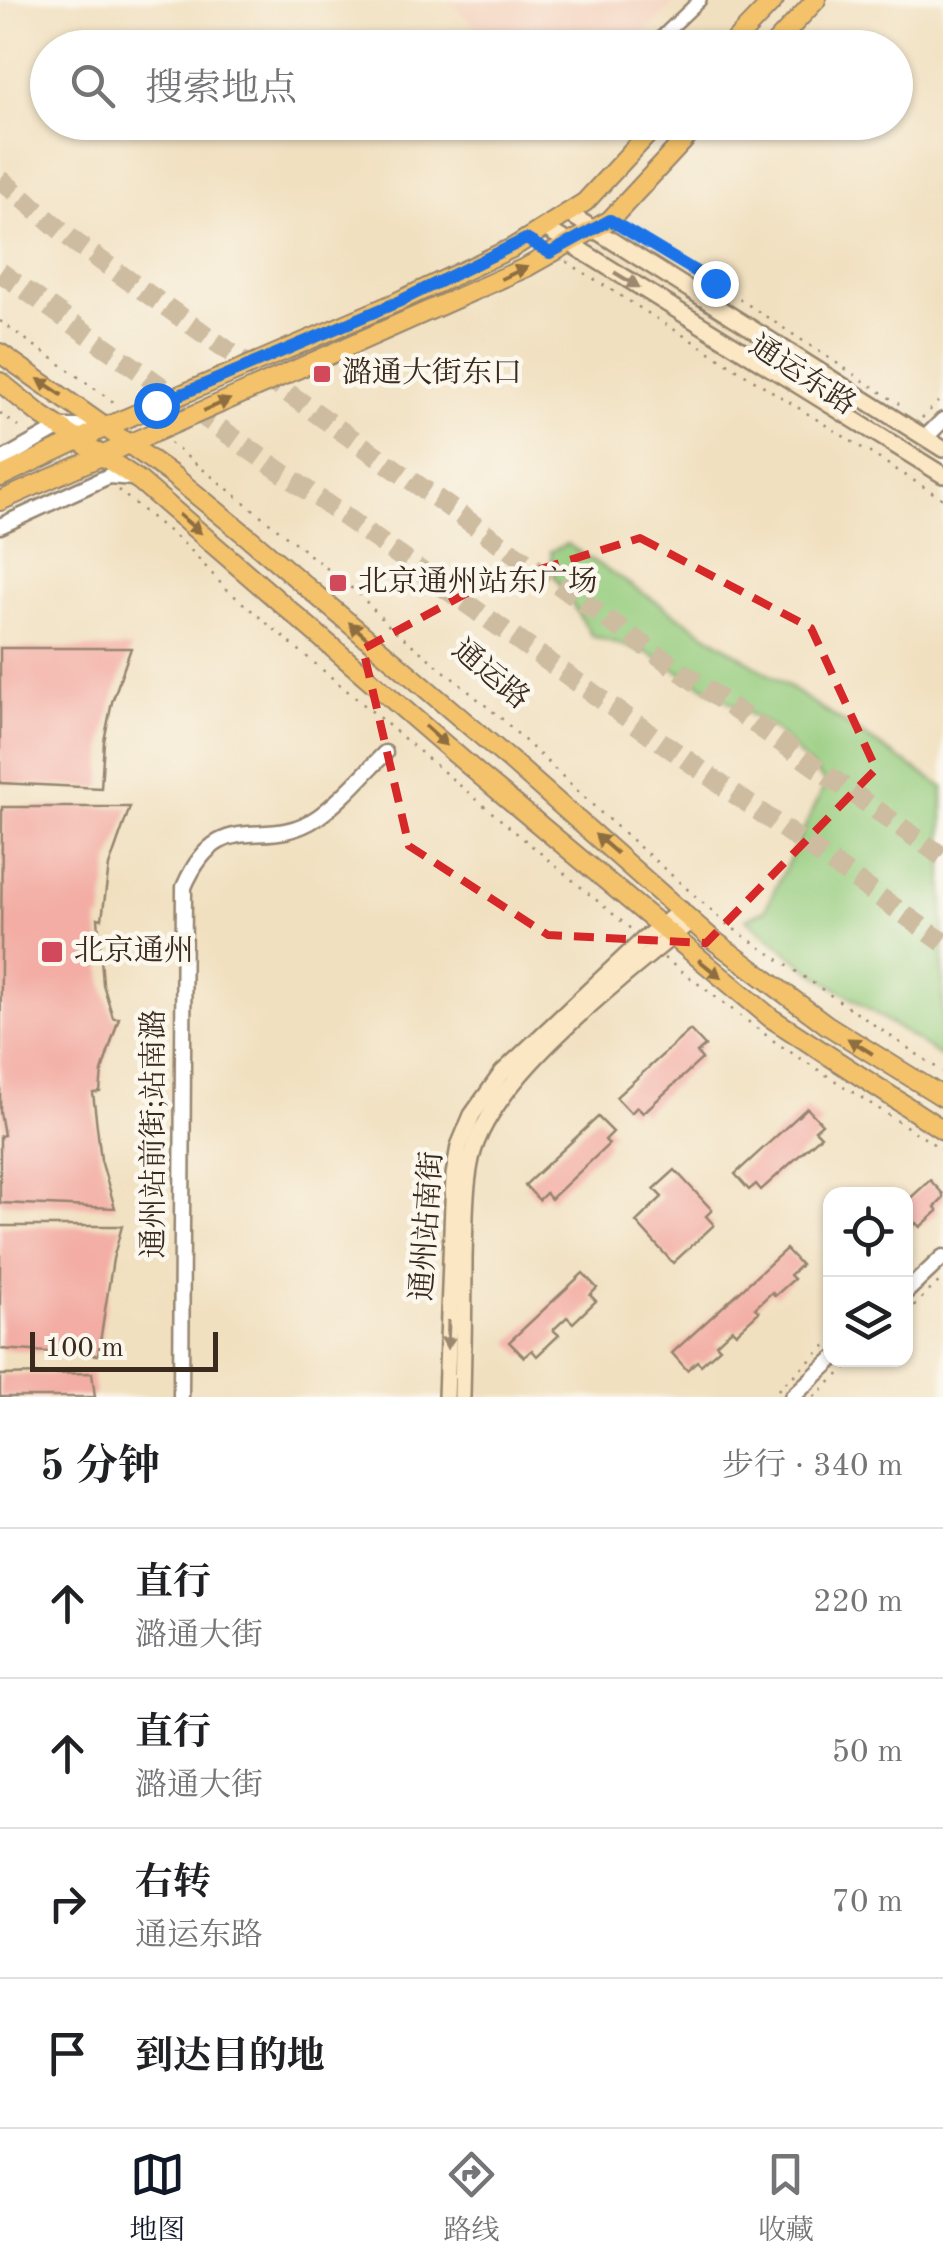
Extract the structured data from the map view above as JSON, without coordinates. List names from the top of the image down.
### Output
{
  "streets": {
    "main road": ["通运东路", "通运路", "通州站南街"],
    "street": ["通州站前街;站南潞"]
  },
  "crossings": [
    ["通运路", "通州站南街"]
  ],
  "places": {
    "transit": ["潞通大街东口", "北京通州站东广场", "北京通州"]
  },
  "scale_bar": "100 m",
  "page": {
    "search": "搜索地点",
    "scale": "100 m",
    "heading": ["5 分钟", "步行 · 340 m"],
    "list": [
      ["直行", "潞通大街", "220 m"],
      ["直行", "潞通大街", "50 m"],
      ["右转", "通运东路", "70 m"],
      "到达目的地"
    ],
    "nav": ["地图", "路线", "收藏"]
  }
}
